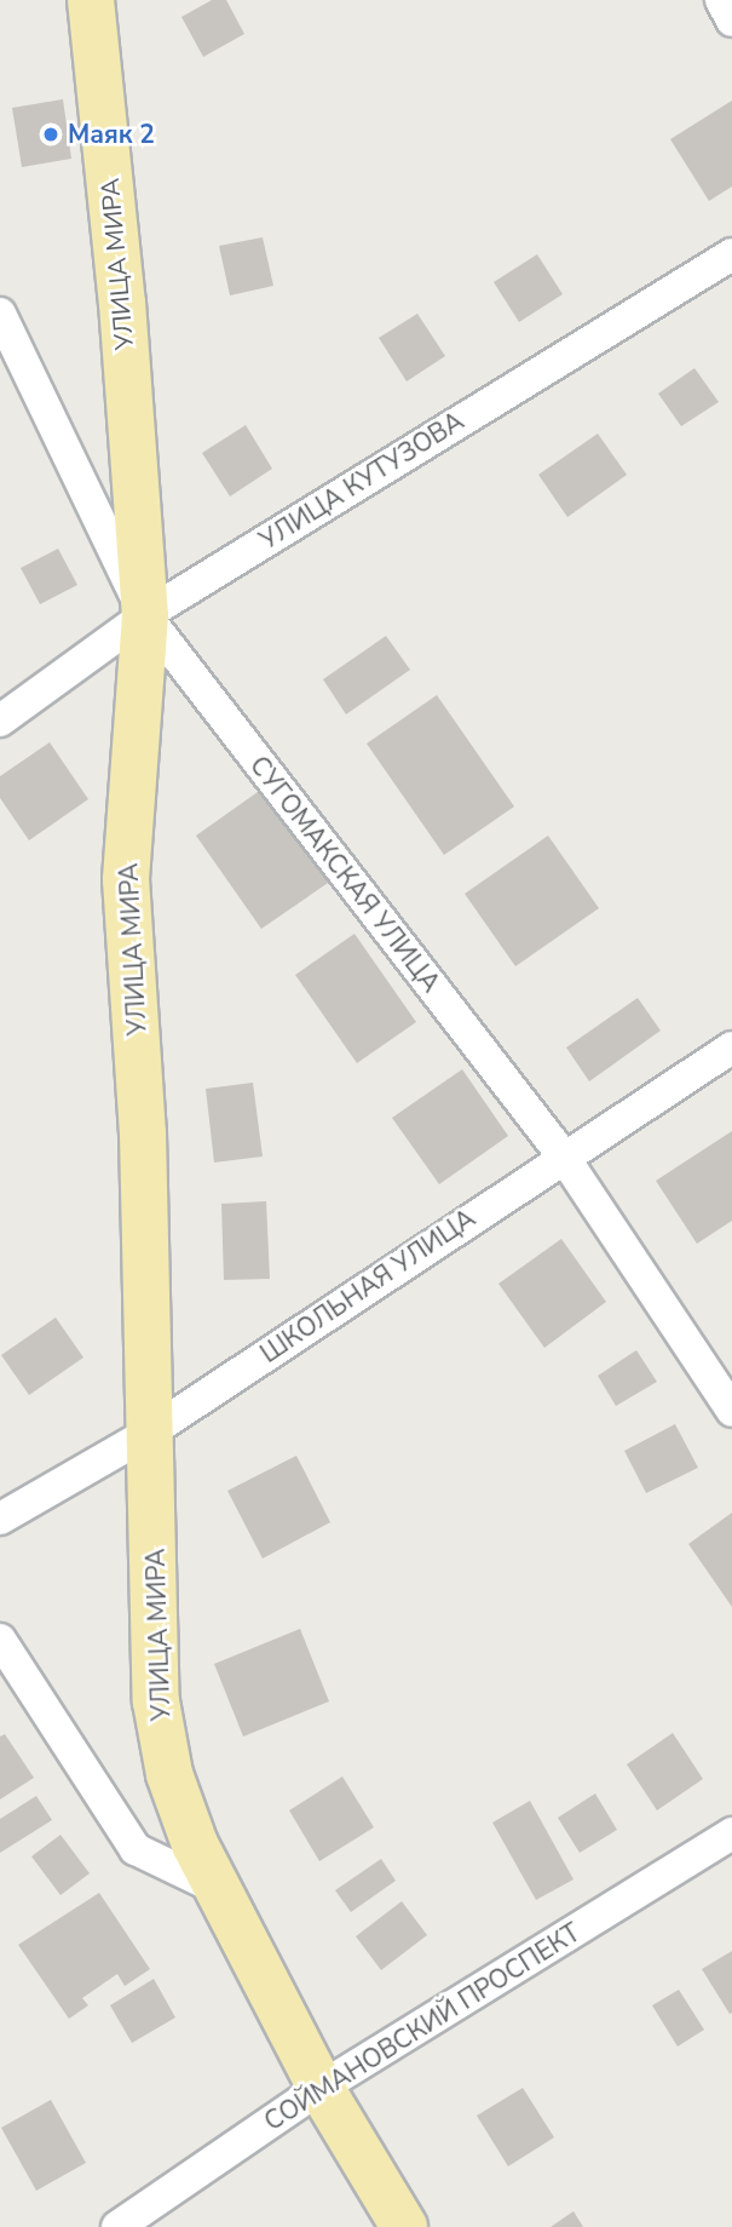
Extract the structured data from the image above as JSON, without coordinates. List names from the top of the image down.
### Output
{
  "streets": {
    "main road": ["УЛИЦА МИРА"],
    "street": [
      "УЛИЦА КУТУЗОВА",
      "СУГОМАКСКАЯ УЛИЦА",
      "ШКОЛЬНАЯ УЛИЦА",
      "СОЙМАНОВСКИЙ ПРОСПЕКТ"
    ]
  },
  "crossings": [
    ["УЛИЦА МИРА", "УЛИЦА КУТУЗОВА"],
    ["УЛИЦА МИРА", "СУГОМАКСКАЯ УЛИЦА"],
    ["УЛИЦА МИРА", "ШКОЛЬНАЯ УЛИЦА"],
    ["УЛИЦА МИРА", "СОЙМАНОВСКИЙ ПРОСПЕКТ"],
    ["УЛИЦА КУТУЗОВА", "СУГОМАКСКАЯ УЛИЦА"],
    ["СУГОМАКСКАЯ УЛИЦА", "ШКОЛЬНАЯ УЛИЦА"]
  ],
  "places": ["Маяк 2"]
}
